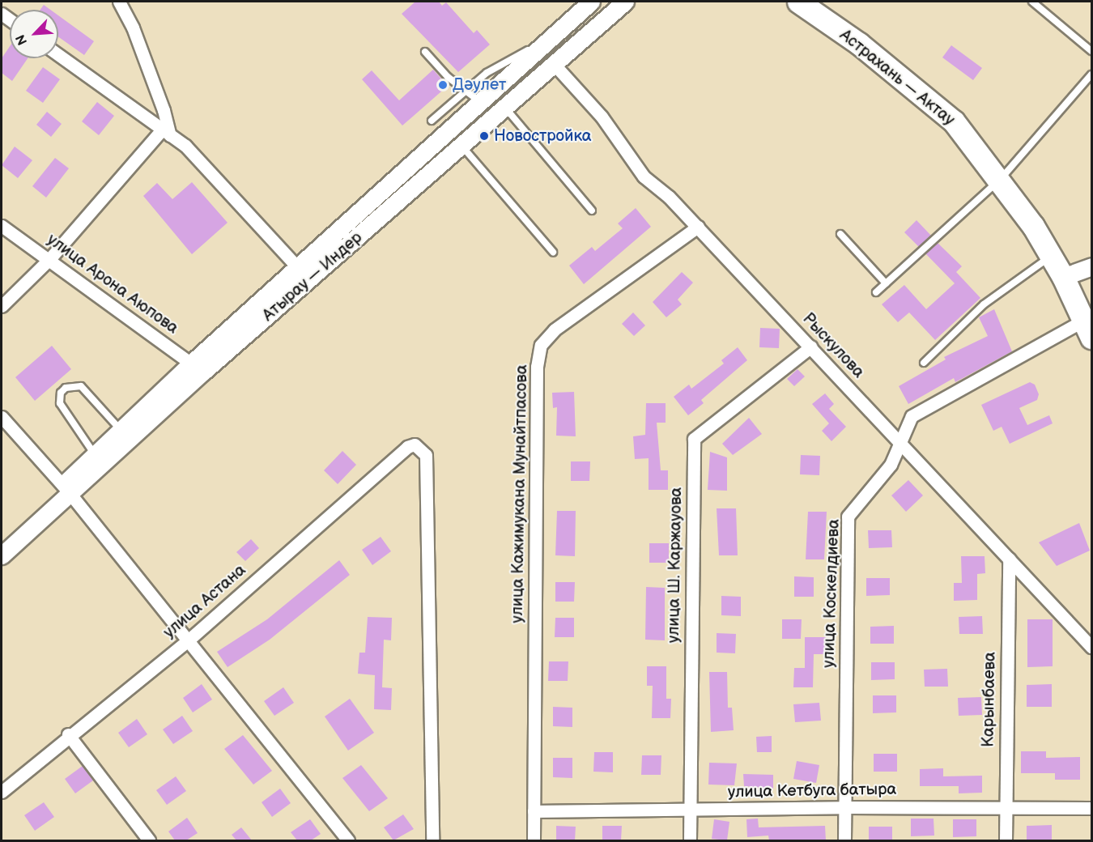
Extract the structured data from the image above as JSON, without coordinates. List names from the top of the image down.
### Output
{
  "streets": {
    "highway": ["Астрахань — Актау"],
    "main road": ["Атырау — Индер"],
    "street": [
      "улица Арона Аюпова",
      "Рыскулова",
      "улица Кажимукана Мунайтпасова",
      "улица Ш. Каржауова",
      "улица Коскелдиева",
      "улица Астана",
      "Карынбаева",
      "улица Кетбуга батыра"
    ]
  },
  "crossings": [
    ["Астрахань — Актау", "улица Коскелдиева"],
    ["Атырау — Индер", "улица Арона Аюпова"],
    ["Атырау — Индер", "Рыскулова"],
    ["Рыскулова", "улица Кажимукана Мунайтпасова"],
    ["Рыскулова", "улица Ш. Каржауова"],
    ["Рыскулова", "улица Коскелдиева"],
    ["Рыскулова", "Карынбаева"],
    ["улица Кажимукана Мунайтпасова", "улица Кетбуга батыра"],
    ["улица Ш. Каржауова", "улица Кетбуга батыра"],
    ["улица Коскелдиева", "улица Кетбуга батыра"],
    ["Карынбаева", "улица Кетбуга батыра"]
  ],
  "places": ["Дәулет", "Новостройка"],
  "north": "bottom left"
}
